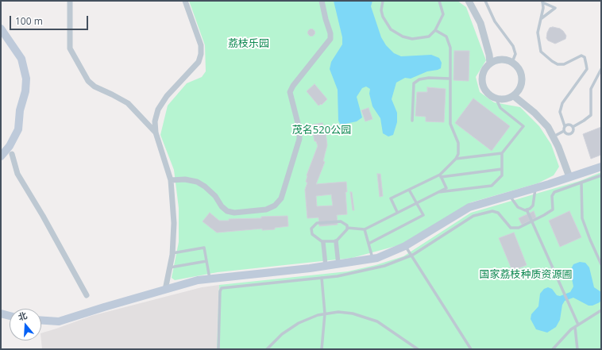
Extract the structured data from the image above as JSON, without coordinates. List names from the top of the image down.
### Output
{
  "parks": ["荔枝乐园", "茂名520公园", "国家荔枝种质资源圃"],
  "scale_bar": "100 m",
  "north": "top"
}
